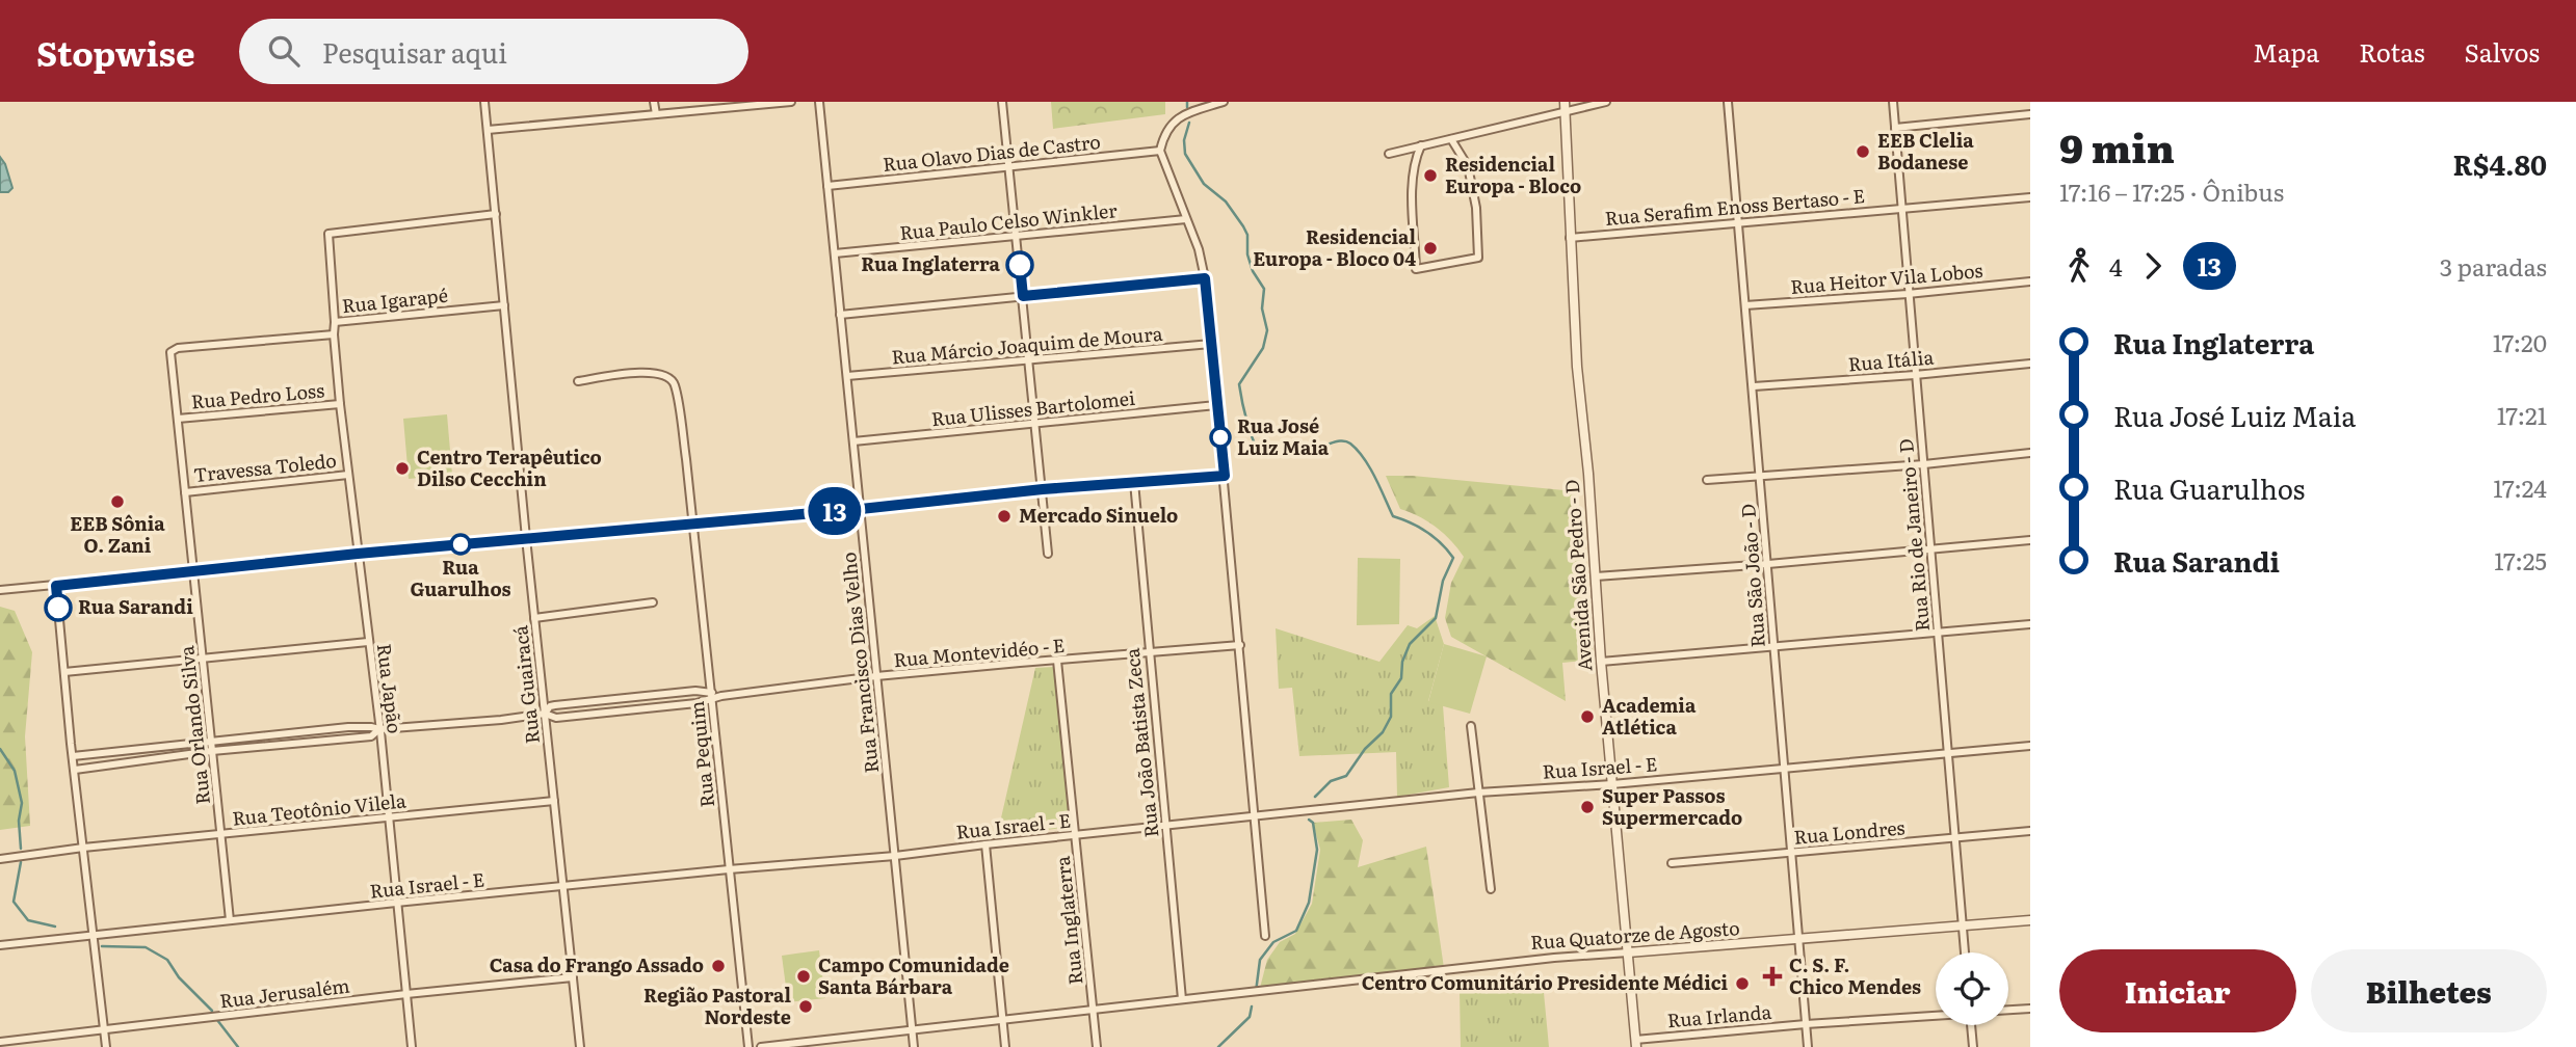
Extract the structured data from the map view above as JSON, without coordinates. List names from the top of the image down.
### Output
{
  "streets": {
    "street": [
      "Rua Olavo Dias de Castro",
      "Rua Serafim Enoss Bertaso - E",
      "Rua Paulo Celso Winkler",
      "Rua Heitor Vila Lobos",
      "Rua Igarapé",
      "Rua Márcio Joaquim de Moura",
      "Rua Itália",
      "Rua Pedro Loss",
      "Rua Ulisses Bartolomei",
      "Travessa Toledo",
      "Rua Rio de Janeiro - D",
      "Avenida São Pedro - D",
      "Rua São João - D",
      "Rua Montevidéo - E",
      "Rua Francisco Dias Velho",
      "Rua Guairacá",
      "Rua Japão",
      "Rua Orlando Silva",
      "Rua João Batista Zeca",
      "Rua Pequim",
      "Rua Israel - E",
      "Rua Teotônio Vilela",
      "Rua Londres",
      "Rua Inglaterra",
      "Rua Quatorze de Agosto",
      "Rua Jerusalém",
      "Rua Irlanda"
    ]
  },
  "crossings": [
    ["Rua Olavo Dias de Castro", "Rua Francisco Dias Velho"],
    ["Rua Serafim Enoss Bertaso - E", "Rua Rio de Janeiro - D"],
    ["Rua Serafim Enoss Bertaso - E", "Avenida São Pedro - D"],
    ["Rua Serafim Enoss Bertaso - E", "Rua São João - D"],
    ["Rua Paulo Celso Winkler", "Rua Francisco Dias Velho"],
    ["Rua Heitor Vila Lobos", "Rua Rio de Janeiro - D"],
    ["Rua Heitor Vila Lobos", "Rua São João - D"],
    ["Rua Igarapé", "Rua Guairacá"],
    ["Rua Igarapé", "Rua Japão"],
    ["Rua Igarapé", "Rua Orlando Silva"],
    ["Rua Márcio Joaquim de Moura", "Rua Francisco Dias Velho"],
    ["Rua Itália", "Rua Rio de Janeiro - D"],
    ["Rua Itália", "Rua São João - D"],
    ["Rua Pedro Loss", "Rua Japão"],
    ["Rua Pedro Loss", "Rua Orlando Silva"],
    ["Rua Ulisses Bartolomei", "Rua Francisco Dias Velho"],
    ["Travessa Toledo", "Rua Japão"],
    ["Travessa Toledo", "Rua Orlando Silva"],
    ["Rua Rio de Janeiro - D", "Rua Israel - E"],
    ["Rua Rio de Janeiro - D", "Rua Londres"],
    ["Rua Rio de Janeiro - D", "Rua Quatorze de Agosto"],
    ["Avenida São Pedro - D", "Rua Israel - E"],
    ["Avenida São Pedro - D", "Rua Quatorze de Agosto"],
    ["Avenida São Pedro - D", "Rua Irlanda"],
    ["Rua São João - D", "Rua Israel - E"],
    ["Rua São João - D", "Rua Londres"],
    ["Rua São João - D", "Rua Quatorze de Agosto"],
    ["Rua São João - D", "Rua Irlanda"],
    ["Rua Montevidéo - E", "Rua Francisco Dias Velho"],
    ["Rua Montevidéo - E", "Rua Guairacá"],
    ["Rua Montevidéo - E", "Rua Japão"],
    ["Rua Montevidéo - E", "Rua Orlando Silva"],
    ["Rua Montevidéo - E", "Rua João Batista Zeca"],
    ["Rua Montevidéo - E", "Rua Pequim"],
    ["Rua Montevidéo - E", "Rua Inglaterra"],
    ["Rua Francisco Dias Velho", "Rua Israel - E"],
    ["Rua Francisco Dias Velho", "Rua Quatorze de Agosto"],
    ["Rua Guairacá", "Rua Israel - E"],
    ["Rua Guairacá", "Rua Teotônio Vilela"],
    ["Rua Guairacá", "Rua Jerusalém"],
    ["Rua Japão", "Rua Israel - E"],
    ["Rua Japão", "Rua Teotônio Vilela"],
    ["Rua Japão", "Rua Jerusalém"],
    ["Rua Orlando Silva", "Rua Israel - E"],
    ["Rua Orlando Silva", "Rua Teotônio Vilela"],
    ["Rua João Batista Zeca", "Rua Israel - E"],
    ["Rua João Batista Zeca", "Rua Quatorze de Agosto"],
    ["Rua Pequim", "Rua Israel - E"],
    ["Rua Israel - E", "Rua Inglaterra"],
    ["Rua Inglaterra", "Rua Quatorze de Agosto"]
  ],
  "places": {
    "other": [
      "EEB Clelia Bodanese",
      "Residencial Europa - Bloco",
      "Residencial Europa - Bloco 04",
      "Rua Inglaterra",
      "Rua José Luiz Maia",
      "Centro Terapêutico Dilso Cecchin",
      "EEB Sônia O. Zani",
      "Mercado Sinuelo",
      "Rua Guarulhos",
      "Rua Sarandi",
      "Academia Atlética",
      "Super Passos Supermercado",
      "Casa do Frango Assado",
      "Campo Comunidade Santa Bárbara",
      "Centro Comunitário Presidente Médici",
      "Região Pastoral Nordeste"
    ],
    "health": ["C. S. F. Chico Mendes"]
  },
  "lines": ["bus line 13"],
  "page": {
    "header": "Stopwise",
    "search": "Pesquisar aqui",
    "nav": ["Mapa", "Rotas", "Salvos"],
    "on_map": "13",
    "heading": ["9 min", "17:16 – 17:25 · Ônibus", "R$4.80"],
    "legs": ["4", "13", "3 paradas"],
    "list": [
      {
        "name": "Rua Inglaterra",
        "value": "17:20"
      },
      {
        "name": "Rua José Luiz Maia",
        "value": "17:21"
      },
      {
        "name": "Rua Guarulhos",
        "value": "17:24"
      },
      {
        "name": "Rua Sarandi",
        "value": "17:25"
      }
    ],
    "buttons": ["Iniciar", "Bilhetes"]
  }
}
